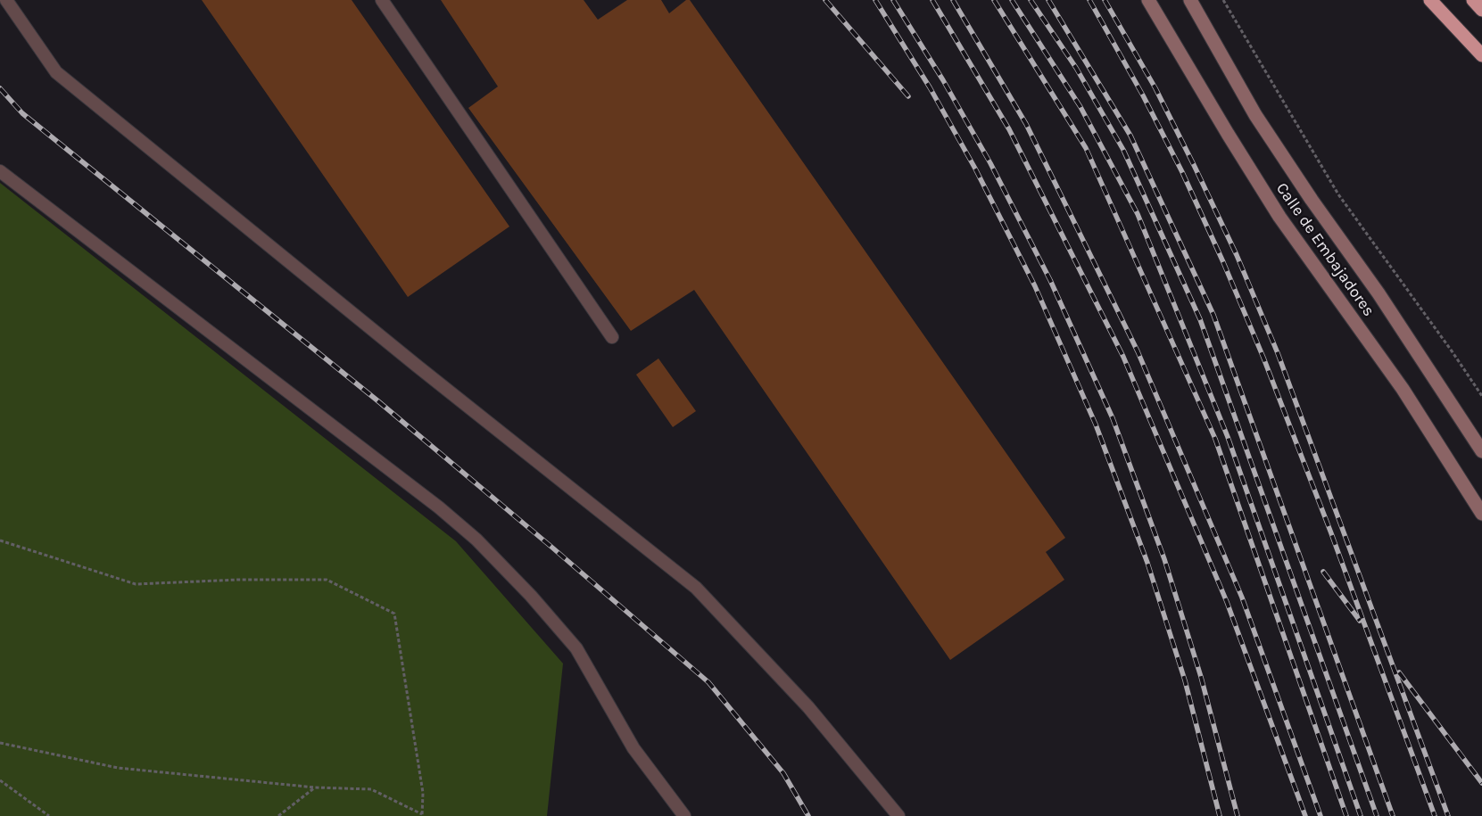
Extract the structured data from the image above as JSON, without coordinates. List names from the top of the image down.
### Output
{
  "streets": {
    "main road": ["Calle de Embajadores"]
  }
}
